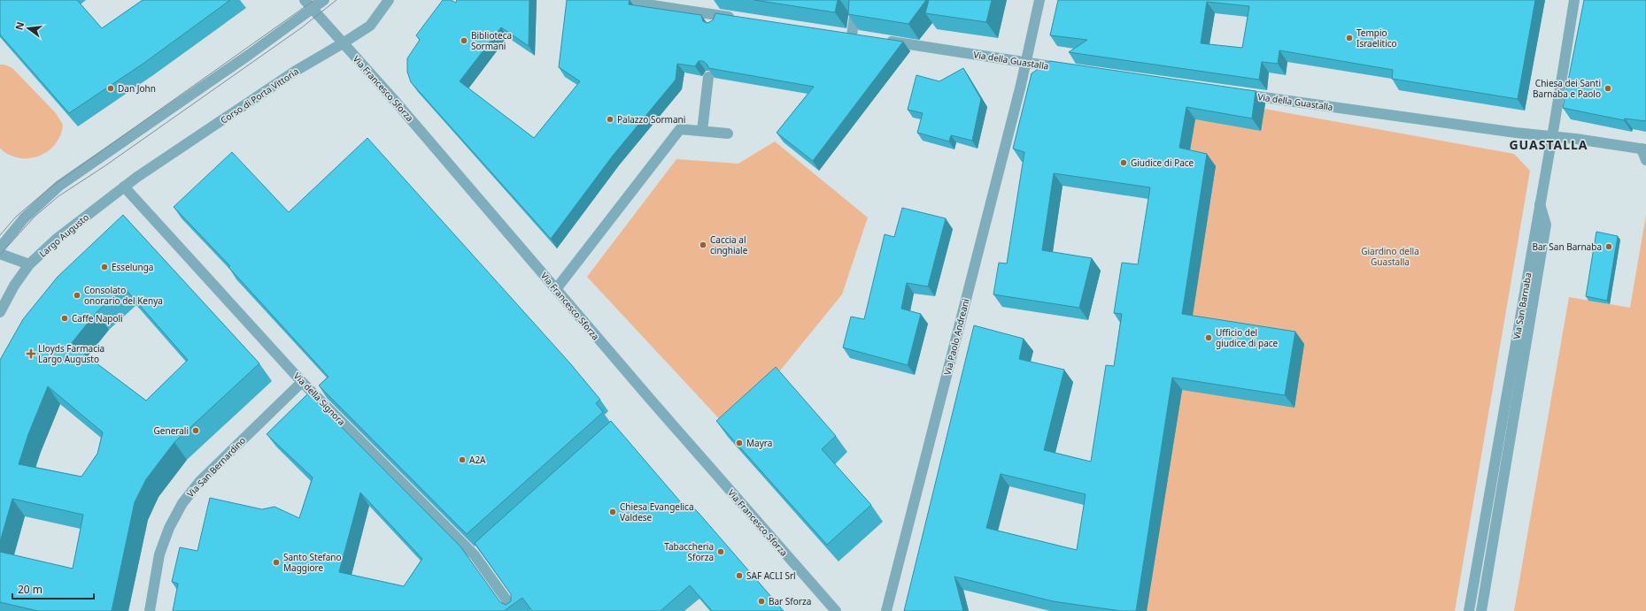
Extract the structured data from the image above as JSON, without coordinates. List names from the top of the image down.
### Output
{
  "streets": {
    "street": [
      "Via della Guastalla",
      "Via Francesco Sforza",
      "Corso di Porta Vittoria",
      "Largo Augusto",
      "Via San Barnaba",
      "Via Paolo Andreani",
      "Via della Signora",
      "Via San Bernardino"
    ]
  },
  "crossings": [
    ["Via della Guastalla", "Via San Barnaba"],
    ["Via della Guastalla", "Via Paolo Andreani"],
    ["Via Francesco Sforza", "Corso di Porta Vittoria"],
    ["Corso di Porta Vittoria", "Largo Augusto"],
    ["Corso di Porta Vittoria", "Via della Signora"],
    ["Largo Augusto", "Via della Signora"],
    ["Via della Signora", "Via San Bernardino"]
  ],
  "districts": ["GUASTALLA"],
  "parks": ["Giardino della Guastalla"],
  "places": {
    "other": [
      "Tempio Israelitico",
      "Biblioteca Sormani",
      "Dan John",
      "Chiesa dei Santi Barnaba e Paolo",
      "Palazzo Sormani",
      "Giudice di Pace",
      "Caccia al cinghiale",
      "Bar San Barnaba",
      "Esselunga",
      "Consolato onorario del Kenya",
      "Caffe Napoli",
      "Ufficio del giudice di pace",
      "Generali",
      "Mayra",
      "A2A",
      "Chiesa Evangelica Valdese",
      "Tabaccheria Sforza",
      "Santo Stefano Maggiore",
      "SAF ACLI Srl",
      "Bar Sforza"
    ],
    "health": ["Lloyds Farmacia Largo Augusto"]
  },
  "scale_bar": "20 m",
  "north": "left"
}
